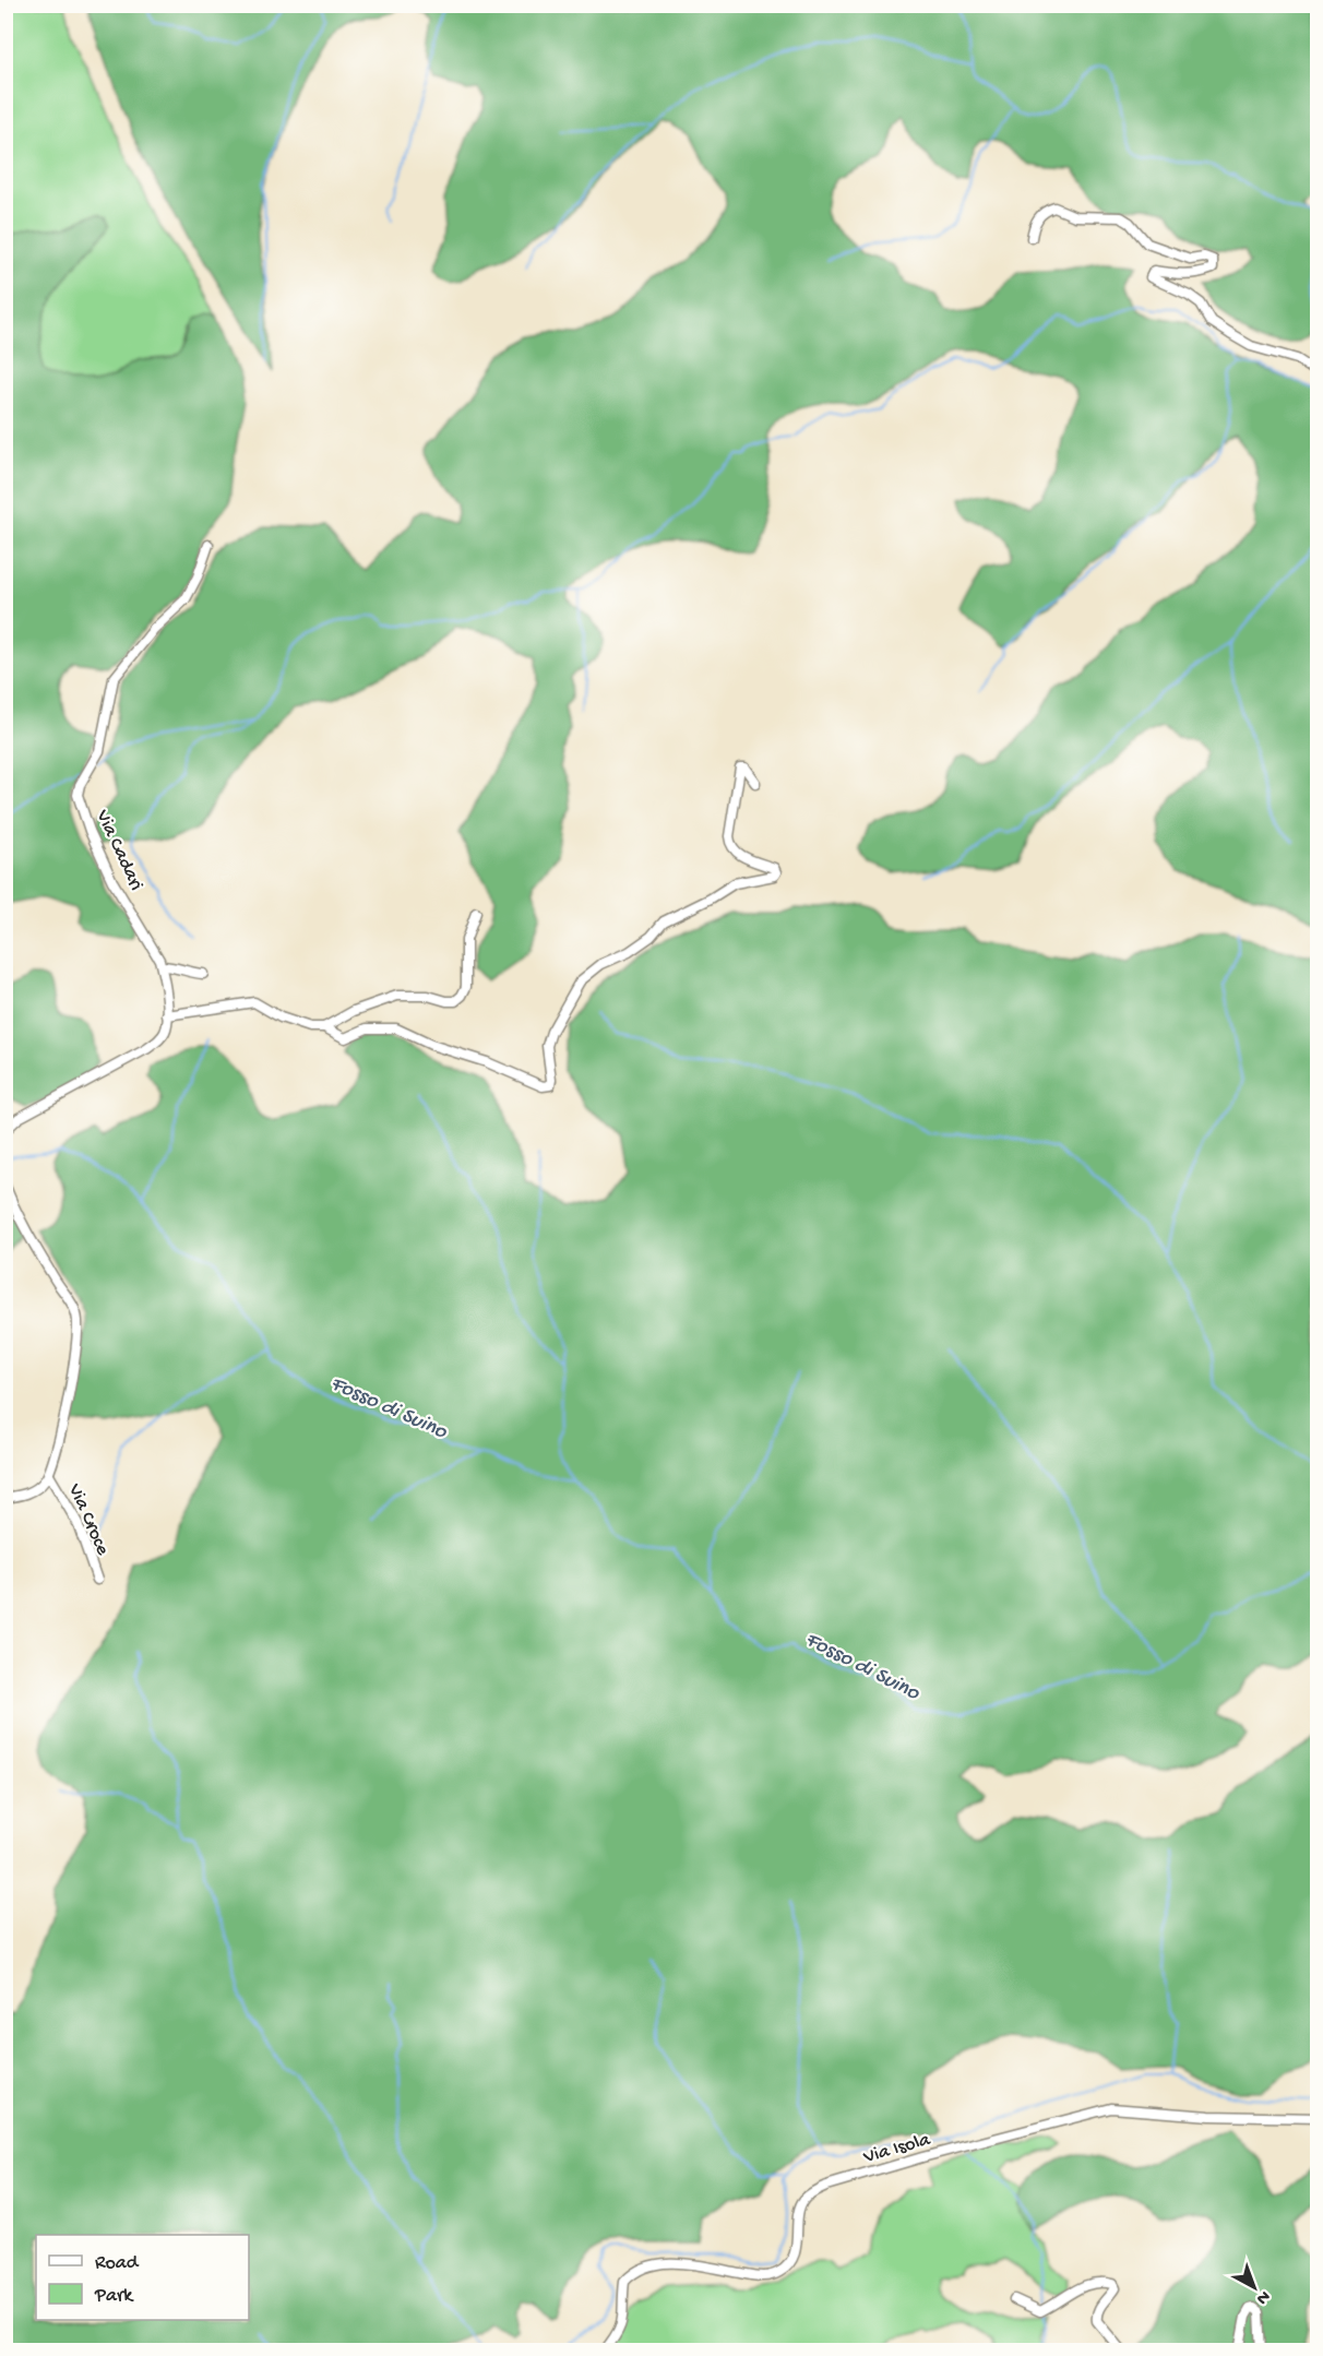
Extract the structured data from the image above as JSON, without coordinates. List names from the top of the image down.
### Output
{
  "streets": {
    "street": ["Via Cadari", "Via Croce", "Via Isola"]
  },
  "water": ["Fosso di Suino"],
  "legend": ["Road", "Park"],
  "north": "bottom right"
}
